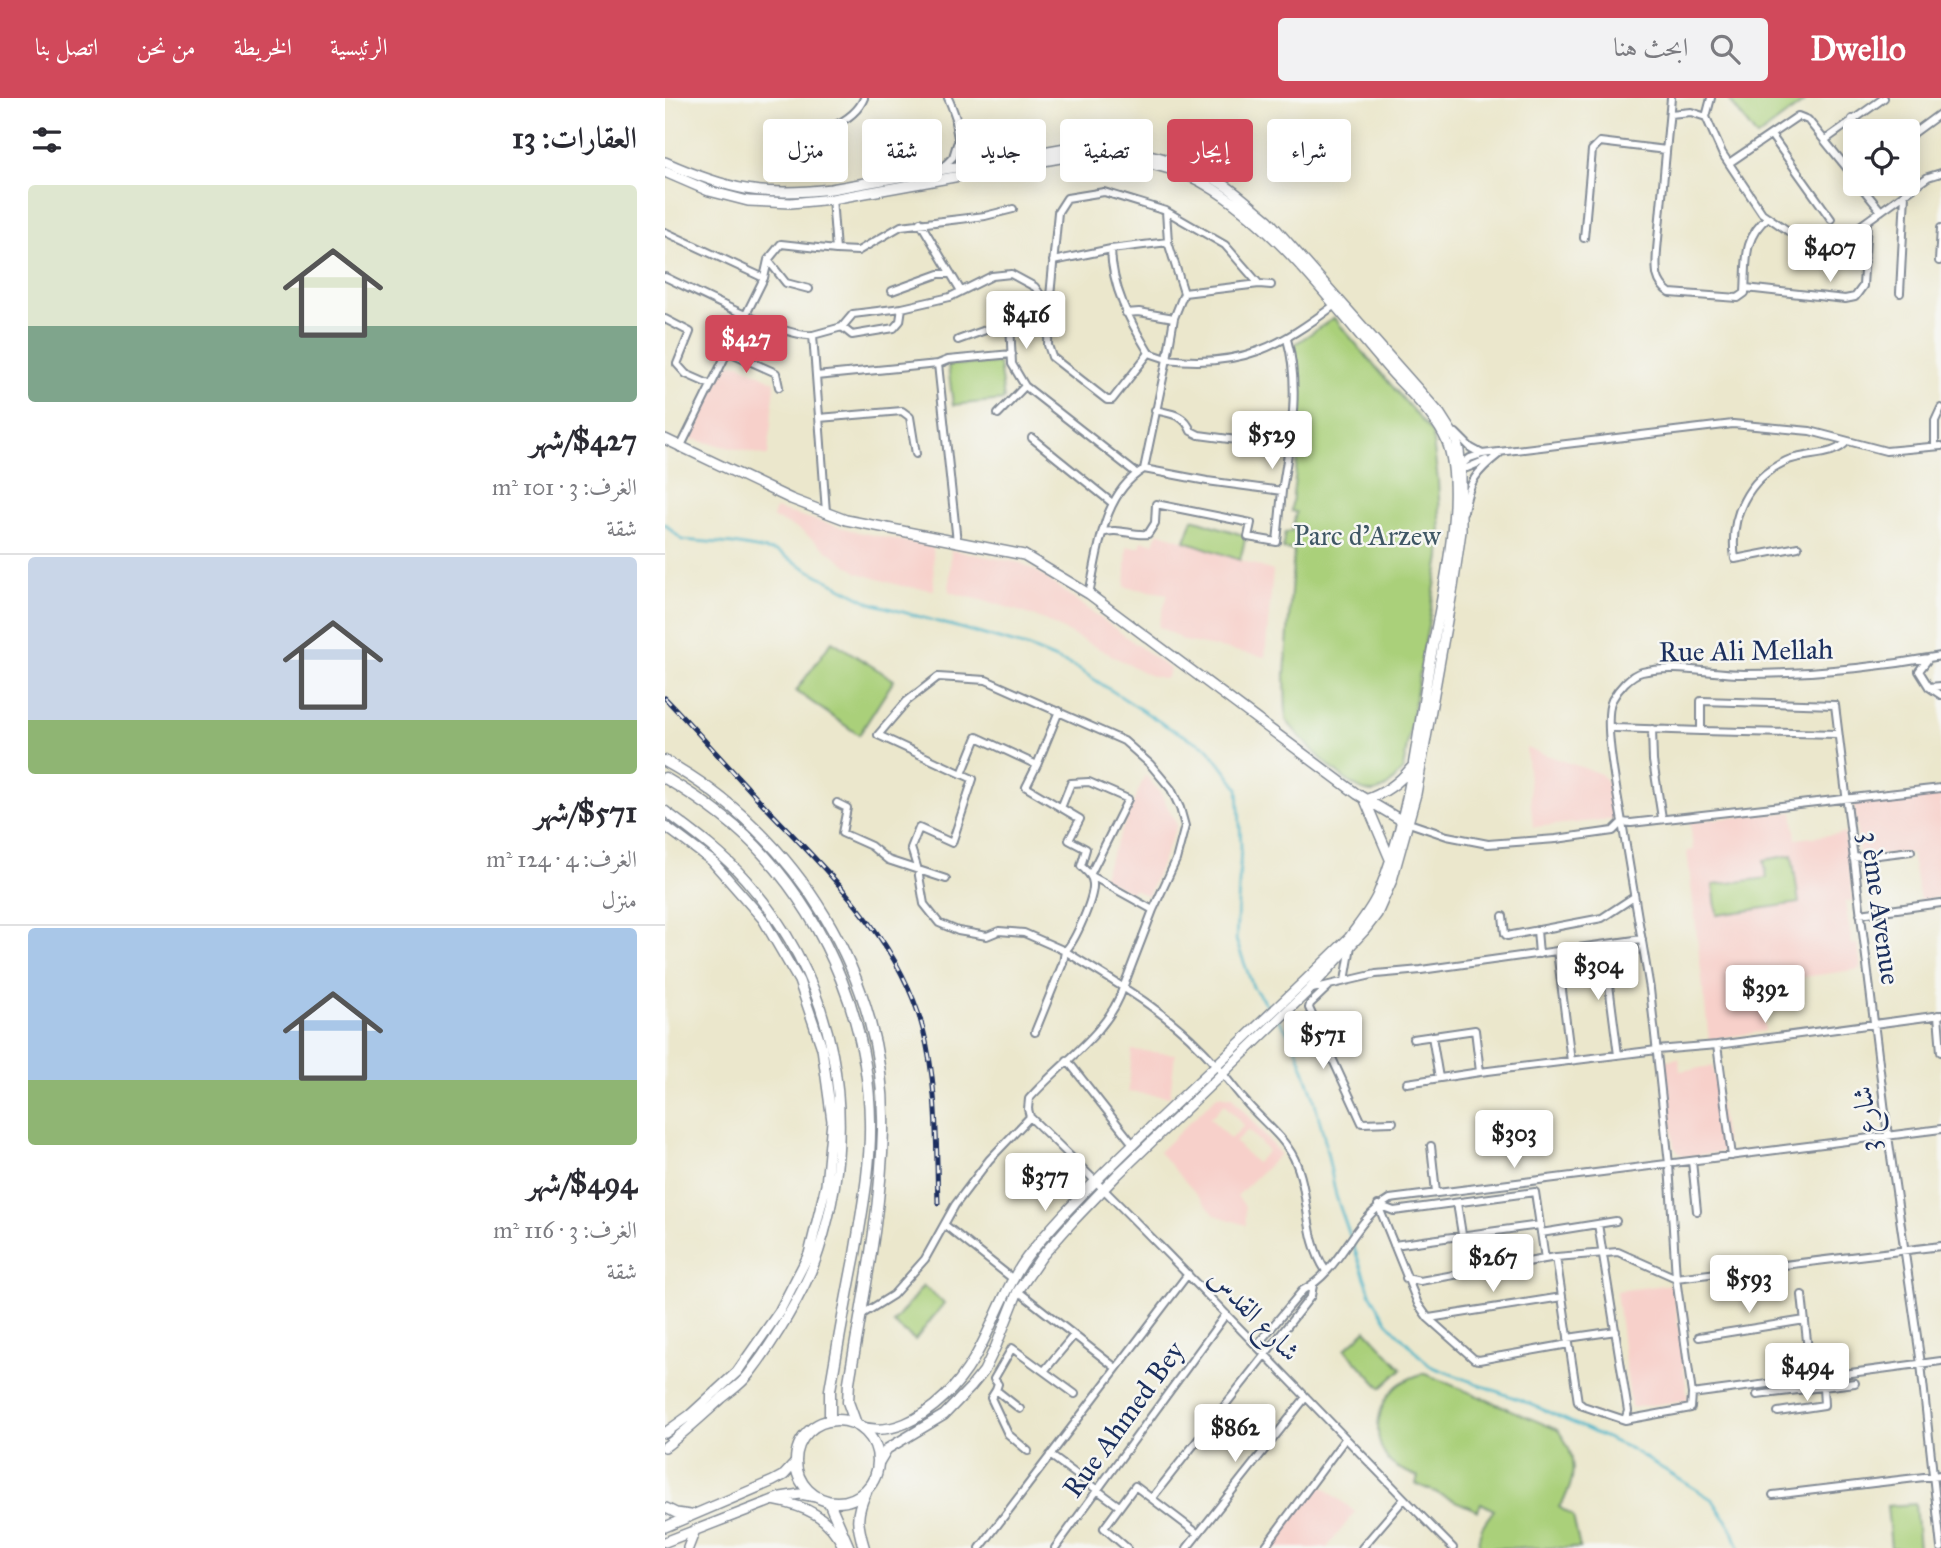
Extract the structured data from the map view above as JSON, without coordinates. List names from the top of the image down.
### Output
{
  "streets": {
    "street": [
      "Rue Ali Mellah",
      "3 ème Avenue",
      "شارع 3",
      "شارع القدس",
      "Rue Ahmed Bey"
    ]
  },
  "crossings": [
    ["3 ème Avenue", "شارع 3"],
    ["شارع القدس", "Rue Ahmed Bey"]
  ],
  "parks": ["Parc d'Arzew"],
  "page": {
    "header": "Dwello",
    "search": "ابحث هنا",
    "nav": [
      "الرئيسية",
      "الخريطة",
      "من نحن",
      "اتصل بنا"
    ],
    "heading": "العقارات: 13",
    "chip": [
      "شراء",
      "إيجار",
      "تصفية",
      "جديد",
      "شقة",
      "منزل"
    ],
    "list": [
      {
        "name": "$427/شهر",
        "note": "الغرف: 3 · 101 m² · شقة"
      },
      {
        "name": "$571/شهر",
        "note": "الغرف: 4 · 124 m² · منزل"
      },
      {
        "name": "$494/شهر",
        "note": "الغرف: 3 · 116 m² · شقة"
      }
    ],
    "price": [
      "$407",
      "$416",
      "$427",
      "$529",
      "$304",
      "$392",
      "$571",
      "$303",
      "$377",
      "$267",
      "$593",
      "$494",
      "$862"
    ]
  }
}
